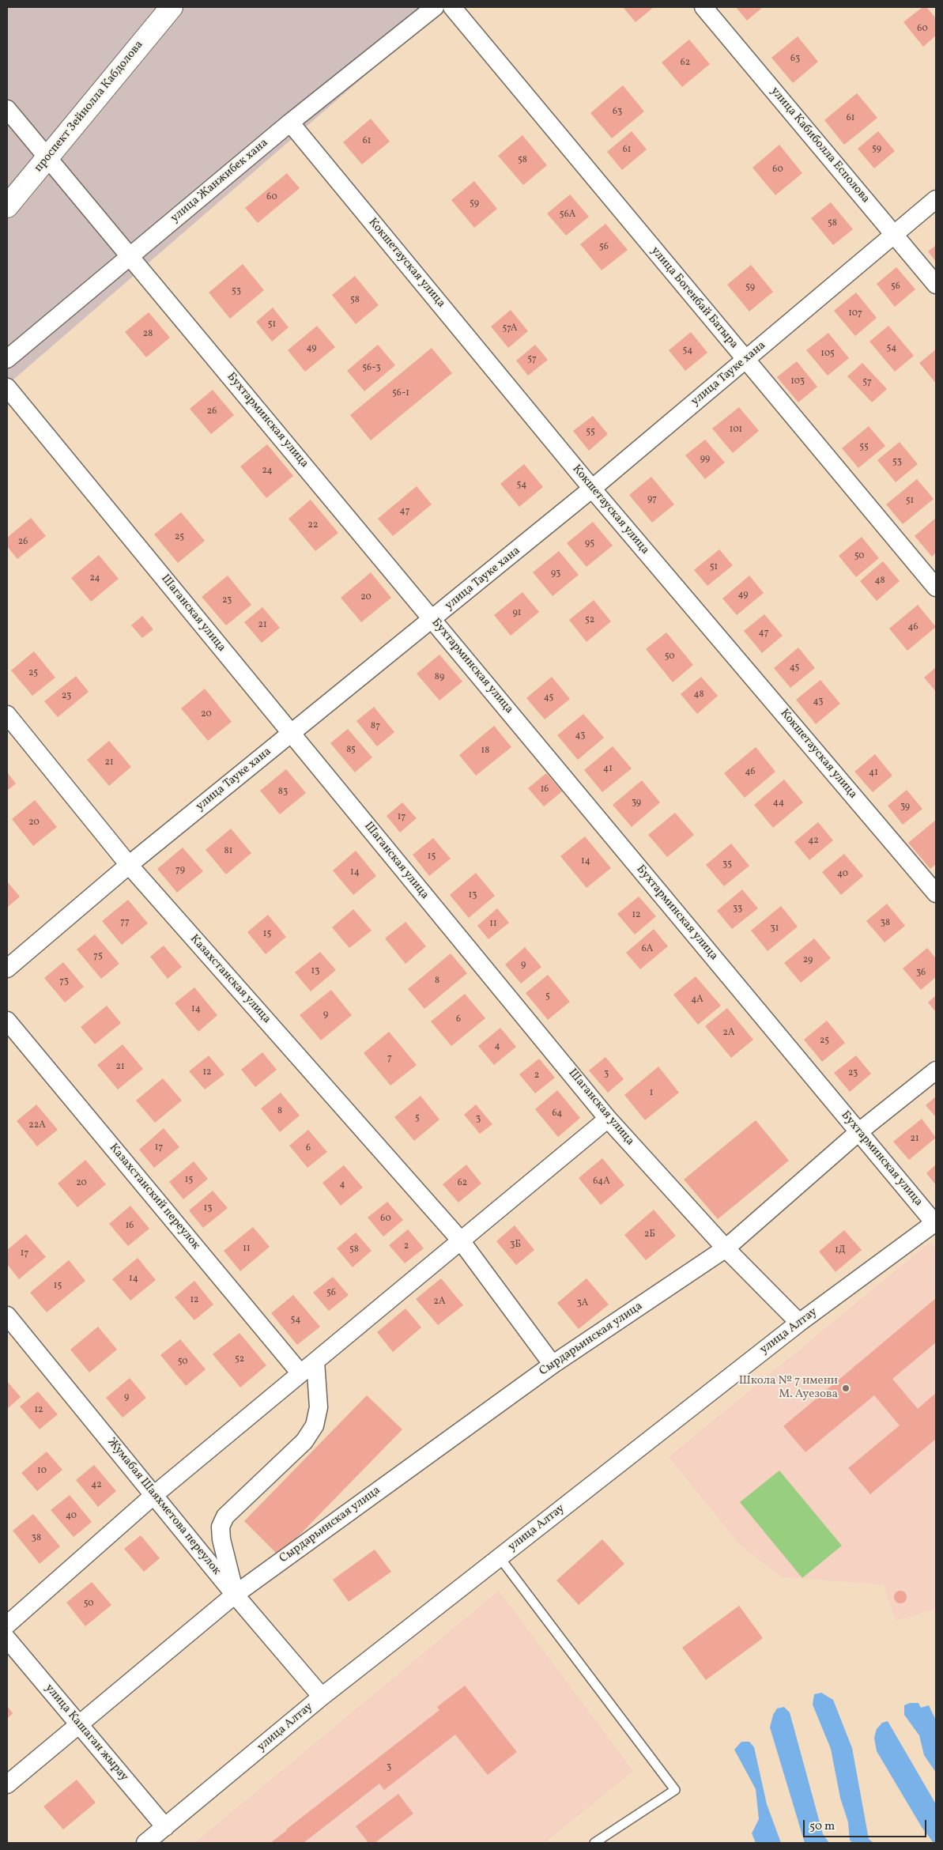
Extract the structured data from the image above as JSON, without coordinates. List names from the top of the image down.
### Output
{
  "streets": {
    "main road": ["проспект Зейнолла Кабдолова"],
    "street": [
      "улица Кабиболла Есполова",
      "улица Жанжибек хана",
      "Кокшетауская улица",
      "улица Богенбай Батыра",
      "улица Тауке хана",
      "Бухтарминская улица",
      "Шаганская улица",
      "Казахстанская улица",
      "Казахстанский переулок",
      "улица Алтау",
      "Сырдарьинская улица",
      "Жумабая Шаяхметова переулок",
      "улица Кашаган жырау"
    ]
  },
  "crossings": [
    ["проспект Зейнолла Кабдолова", "Бухтарминская улица"],
    ["улица Кабиболла Есполова", "улица Тауке хана"],
    ["улица Жанжибек хана", "Кокшетауская улица"],
    ["улица Жанжибек хана", "Бухтарминская улица"],
    ["Кокшетауская улица", "улица Тауке хана"],
    ["улица Богенбай Батыра", "улица Тауке хана"],
    ["улица Тауке хана", "Бухтарминская улица"],
    ["улица Тауке хана", "Шаганская улица"],
    ["улица Тауке хана", "Казахстанская улица"],
    ["Бухтарминская улица", "улица Алтау"],
    ["Бухтарминская улица", "Сырдарьинская улица"],
    ["Шаганская улица", "улица Алтау"],
    ["Шаганская улица", "Сырдарьинская улица"],
    ["Казахстанская улица", "Сырдарьинская улица"],
    ["улица Алтау", "Жумабая Шаяхметова переулок"],
    ["улица Алтау", "улица Кашаган жырау"],
    ["Сырдарьинская улица", "Жумабая Шаяхметова переулок"]
  ],
  "places": ["Школа № 7 имени М. Ауезова"],
  "house_numbers": [
    "60",
    "63",
    "62",
    "63",
    "61",
    "61",
    "59",
    "61",
    "58",
    "60",
    "60",
    "59",
    "56А",
    "58",
    "56",
    "56",
    "59",
    "53",
    "58",
    "107",
    "51",
    "57А",
    "28",
    "49",
    "54",
    "54",
    "105",
    "57",
    "56-3",
    "103",
    "57",
    "56-1",
    "26",
    "101",
    "55",
    "55",
    "99",
    "53",
    "24",
    "54",
    "97",
    "51",
    "47",
    "22",
    "25",
    "26",
    "95",
    "50",
    "51",
    "93",
    "24",
    "48",
    "49",
    "20",
    "23",
    "91",
    "52",
    "21",
    "46",
    "47",
    "50",
    "45",
    "25",
    "89",
    "48",
    "23",
    "45",
    "43",
    "20",
    "87",
    "43",
    "85",
    "18",
    "21",
    "41",
    "46",
    "41",
    "16",
    "83",
    "39",
    "44",
    "39",
    "17",
    "20",
    "42",
    "81",
    "15",
    "14",
    "35",
    "79",
    "14",
    "40",
    "13",
    "33",
    "12",
    "77",
    "38",
    "11",
    "31",
    "15",
    "6А",
    "75",
    "29",
    "9",
    "13",
    "36",
    "8",
    "73",
    "5",
    "4А",
    "14",
    "9",
    "6",
    "2А",
    "25",
    "4",
    "7",
    "21",
    "12",
    "23",
    "3",
    "2",
    "1",
    "8",
    "64",
    "5",
    "3",
    "22А",
    "21",
    "17",
    "6",
    "15",
    "64А",
    "20",
    "62",
    "4",
    "13",
    "60",
    "16",
    "2Б",
    "3Б",
    "2",
    "11",
    "58",
    "1Д",
    "17",
    "14",
    "15",
    "56",
    "12",
    "2А",
    "3А",
    "54",
    "52",
    "50",
    "9",
    "12",
    "10",
    "42",
    "40",
    "38",
    "50",
    "3"
  ],
  "scale_bar": "50 m"
}
